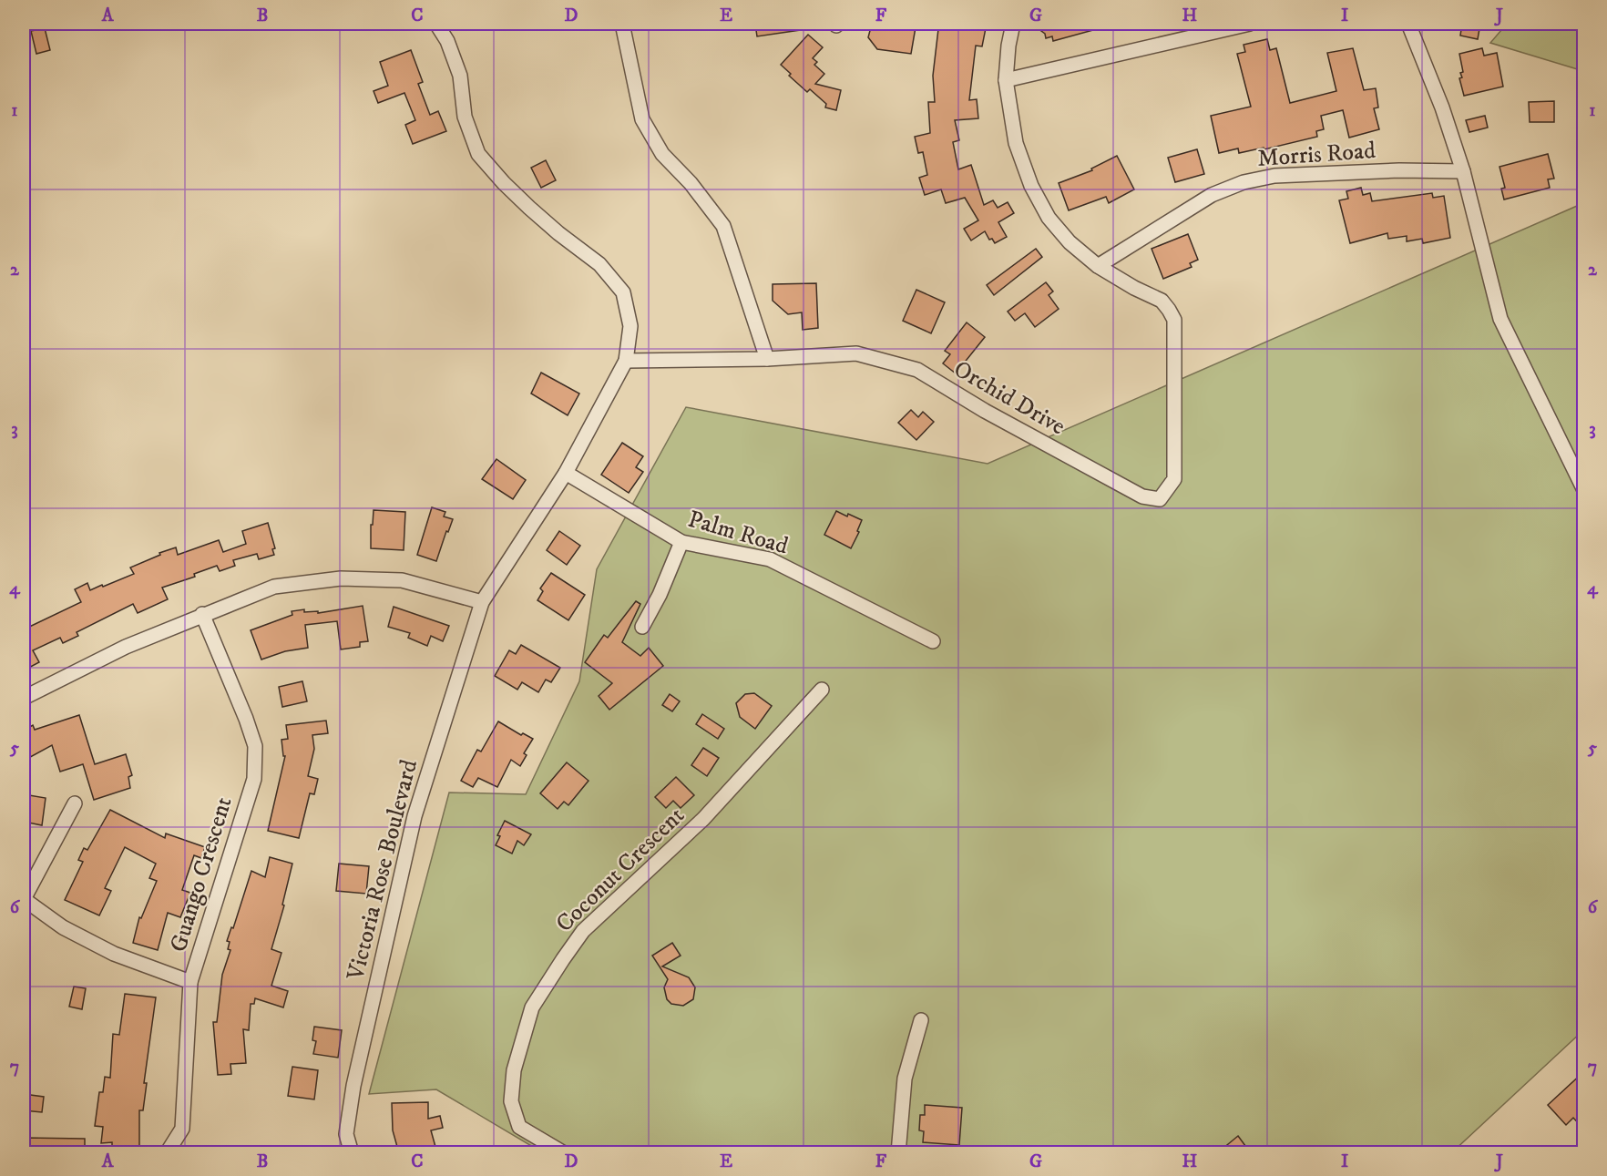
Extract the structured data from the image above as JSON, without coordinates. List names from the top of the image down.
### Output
{
  "streets": {
    "street": [
      "Morris Road",
      "Orchid Drive",
      "Palm Road",
      "Victoria Rose Boulevard",
      "Coconut Crescent",
      "Guango Crescent"
    ]
  },
  "crossings": [
    ["Morris Road", "Orchid Drive"],
    ["Orchid Drive", "Victoria Rose Boulevard"],
    ["Palm Road", "Victoria Rose Boulevard"]
  ],
  "grid": {
    "columns": [
      "A",
      "B",
      "C",
      "D",
      "E",
      "F",
      "G",
      "H",
      "I",
      "J"
    ],
    "rows": [
      "1",
      "2",
      "3",
      "4",
      "5",
      "6",
      "7"
    ]
  }
}
